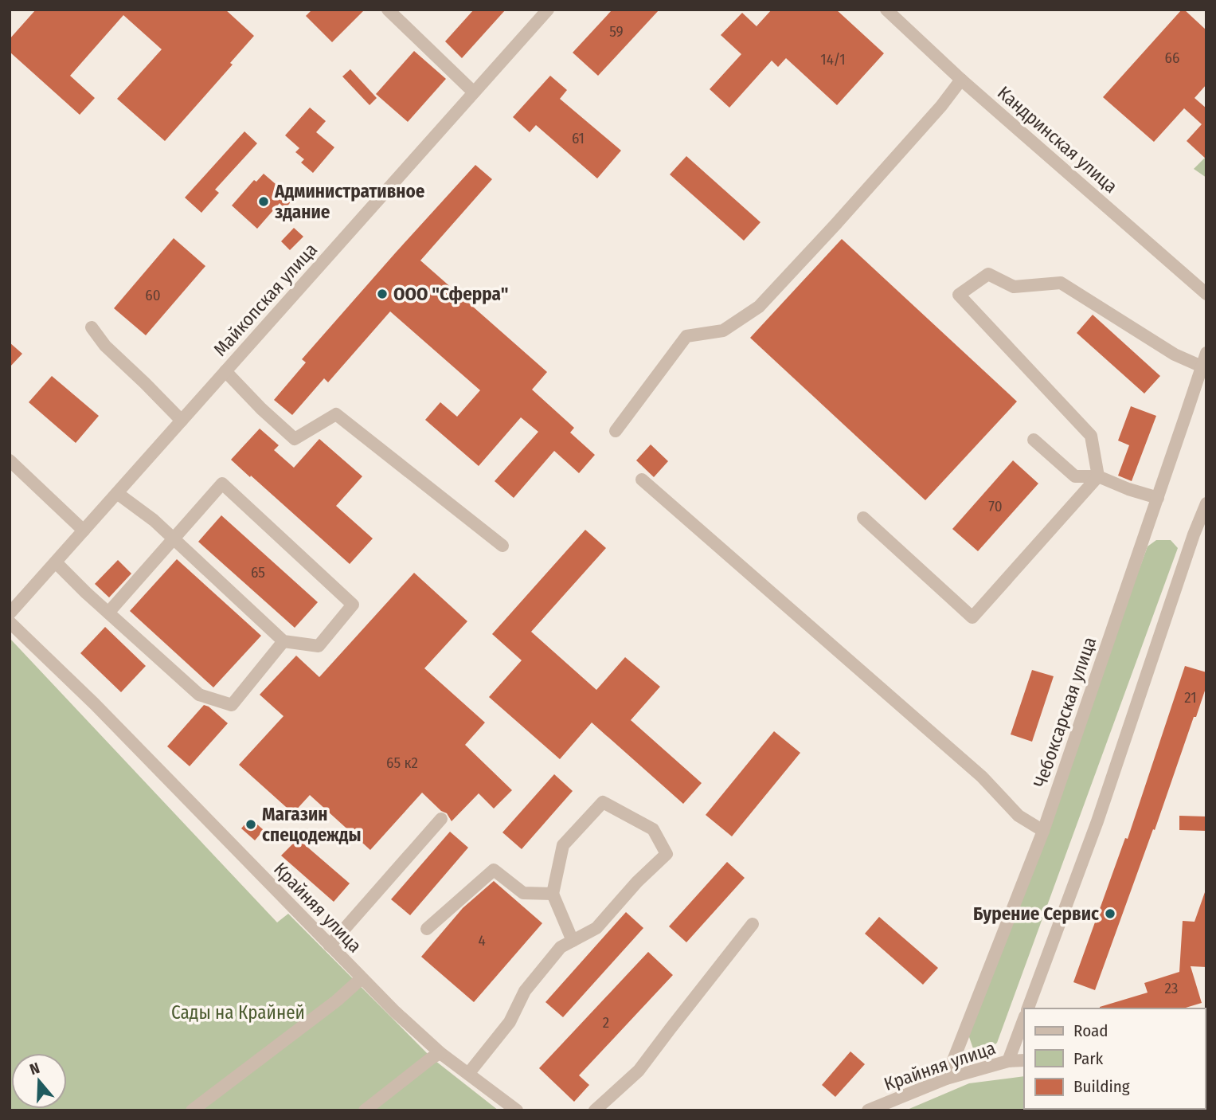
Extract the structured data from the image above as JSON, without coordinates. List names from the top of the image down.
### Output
{
  "streets": {
    "street": [
      "Кандринская улица",
      "Майкопская улица",
      "Чебоксарская улица",
      "Крайняя улица"
    ]
  },
  "crossings": [
    ["Чебоксарская улица", "Крайняя улица"]
  ],
  "parks": ["Сады на Крайней"],
  "places": [
    "Административное здание",
    "ООО \"Сферра\"",
    "Магазин спецодежды",
    "Бурение Сервис"
  ],
  "house_numbers": [
    "59",
    "66",
    "14/1",
    "61",
    "60",
    "70",
    "65",
    "21",
    "65 к2",
    "4",
    "23",
    "2"
  ],
  "legend": ["Road", "Park", "Building"],
  "north": "top"
}
